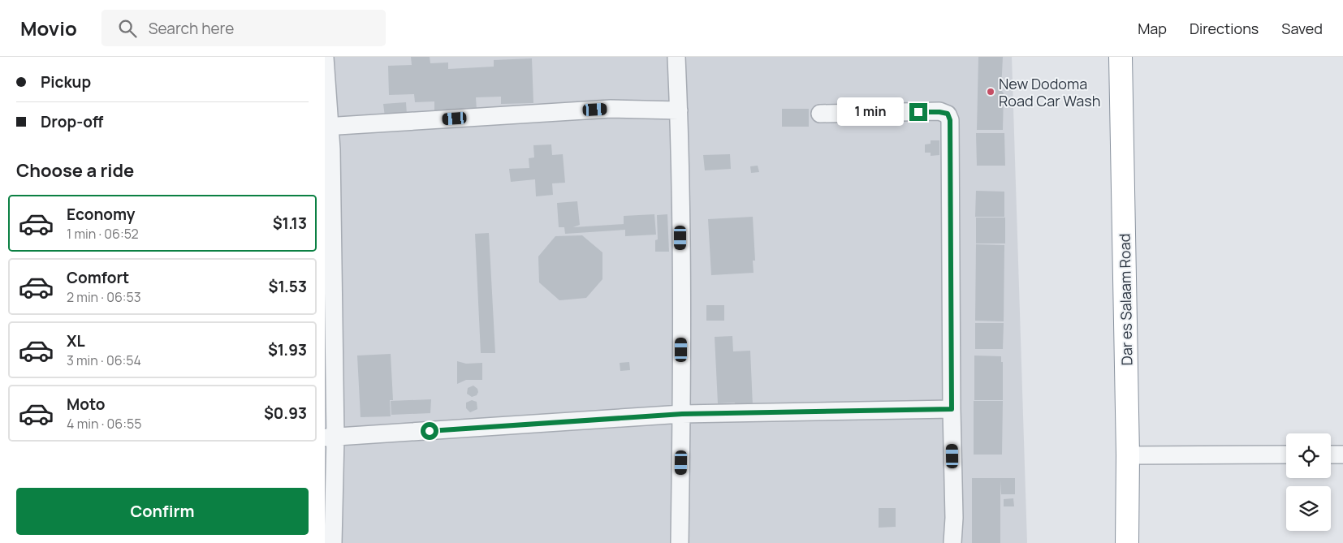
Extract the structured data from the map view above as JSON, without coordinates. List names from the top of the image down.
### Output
{
  "streets": {
    "highway": ["Dar es Salaam Road"]
  },
  "places": ["New Dodoma Road Car Wash"],
  "page": {
    "header": "Movio",
    "search": "Search here",
    "nav": ["Map", "Directions", "Saved"],
    "banner": ["Pickup", "Drop-off"],
    "bubble": "1 min",
    "heading": "Choose a ride",
    "list": [
      {
        "name": "Economy",
        "note": "1 min · 06:52",
        "value": "$1.13"
      },
      {
        "name": "Comfort",
        "note": "2 min · 06:53",
        "value": "$1.53"
      },
      {
        "name": "XL",
        "note": "3 min · 06:54",
        "value": "$1.93"
      },
      {
        "name": "Moto",
        "note": "4 min · 06:55",
        "value": "$0.93"
      }
    ],
    "buttons": "Confirm"
  }
}
